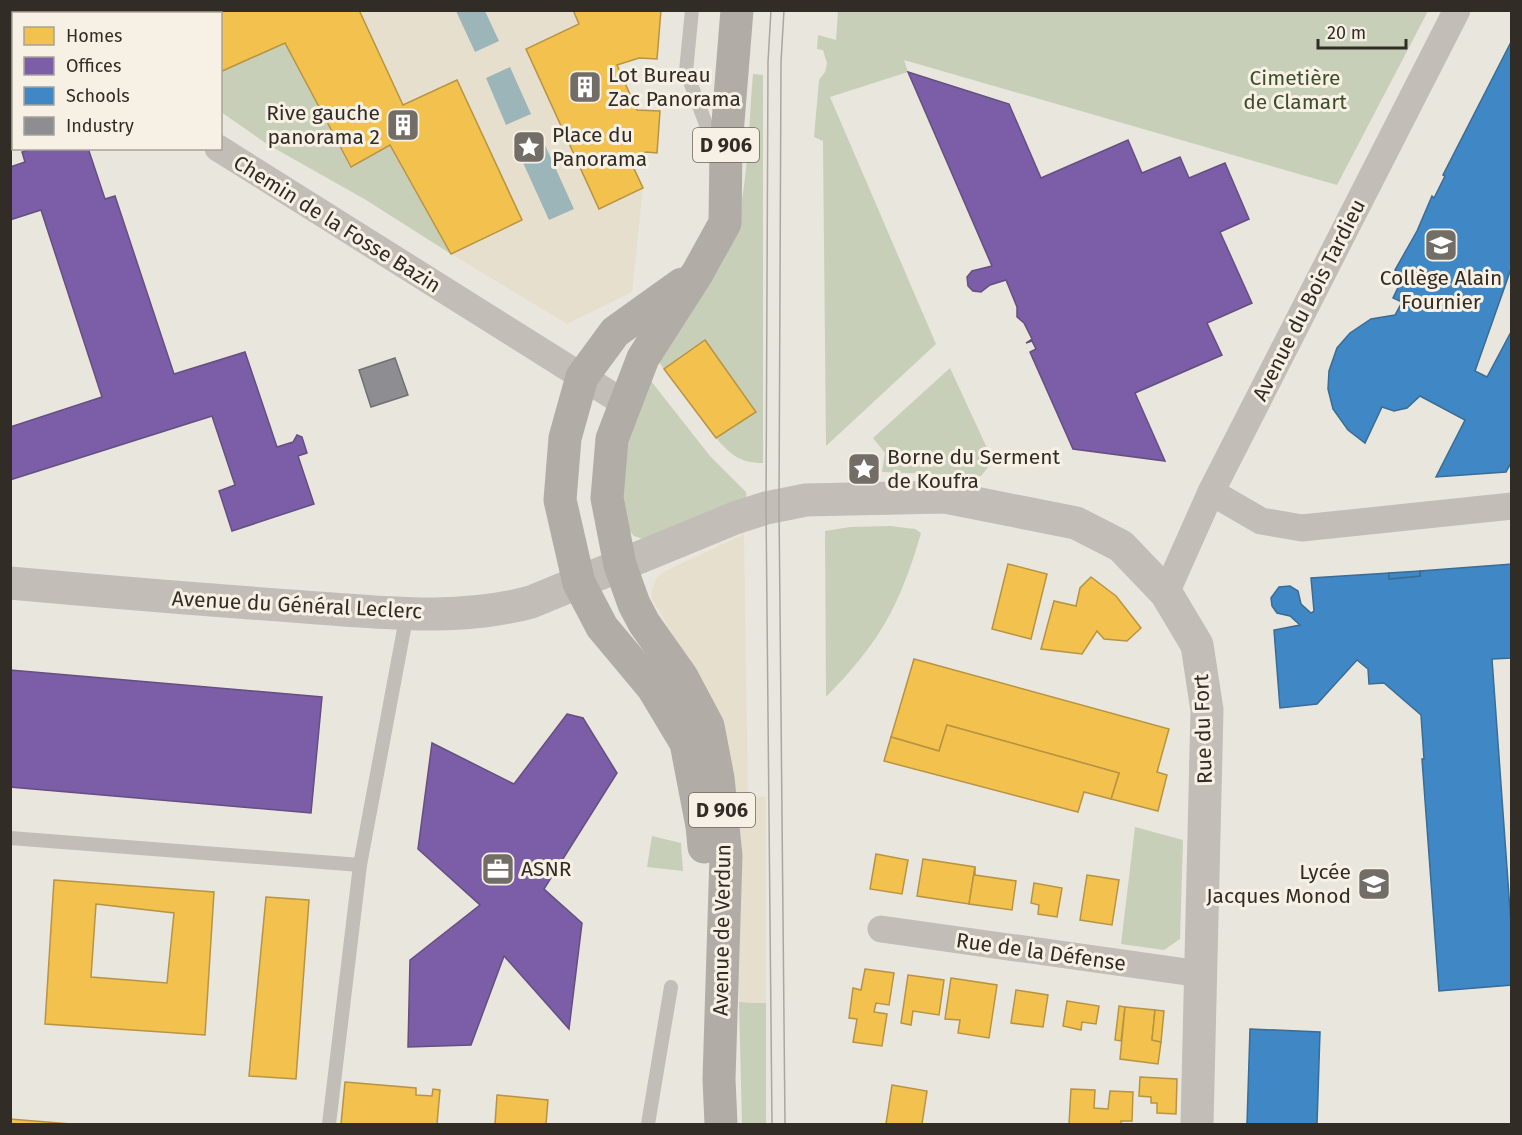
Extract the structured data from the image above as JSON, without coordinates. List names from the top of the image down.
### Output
{
  "streets": {
    "main road": ["D 906", "Avenue de Verdun"],
    "street": [
      "Chemin de la Fosse Bazin",
      "Avenue du Bois Tardieu",
      "Avenue du Général Leclerc",
      "Rue du Fort",
      "Rue de la Défense"
    ]
  },
  "crossings": [
    ["D 906", "Chemin de la Fosse Bazin"],
    ["D 906", "Avenue du Général Leclerc"],
    ["D 906", "Avenue de Verdun"],
    ["Chemin de la Fosse Bazin", "Avenue de Verdun"],
    ["Avenue du Bois Tardieu", "Rue du Fort"],
    ["Avenue du Général Leclerc", "Rue du Fort"],
    ["Avenue du Général Leclerc", "Avenue de Verdun"],
    ["Rue du Fort", "Avenue de Verdun"],
    ["Rue du Fort", "Rue de la Défense"]
  ],
  "parks": ["Cimetière de Clamart"],
  "places": {
    "building": ["Lot Bureau Zac Panorama", "Rive gauche panorama 2"],
    "place": ["Place du Panorama", "Borne du Serment de Koufra"],
    "school or university": ["Collège Alain Fournier", "Lycée Jacques Monod"],
    "office": ["ASNR"]
  },
  "legend": [
    "Homes",
    "Offices",
    "Schools",
    "Industry"
  ],
  "scale_bar": "20 m"
}
